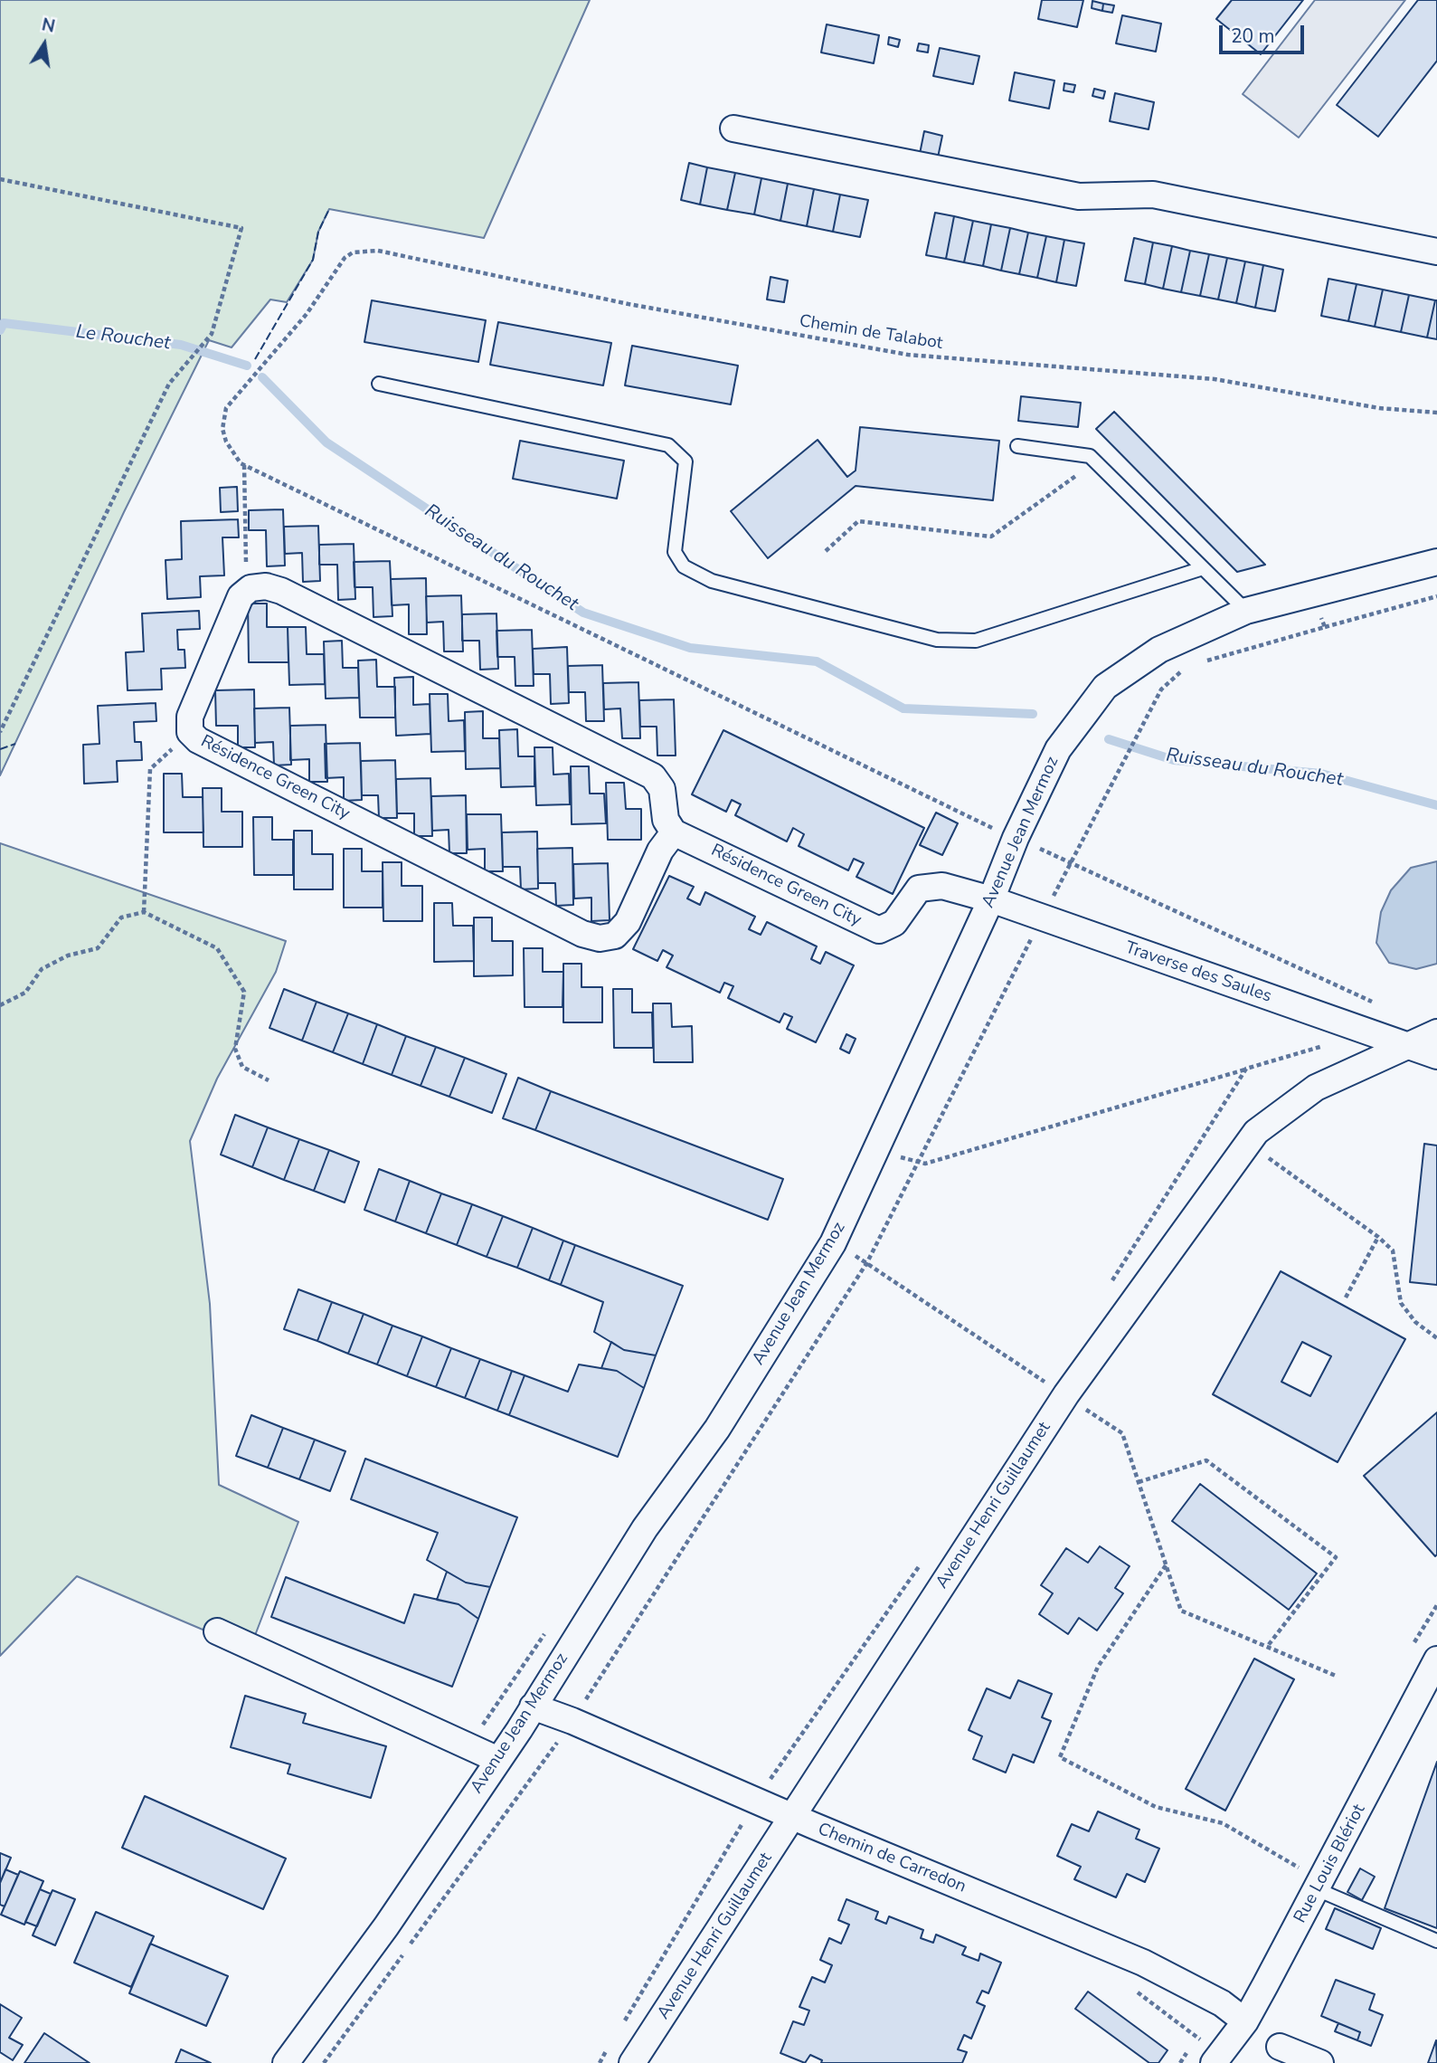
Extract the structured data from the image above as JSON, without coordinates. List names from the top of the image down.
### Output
{
  "streets": {
    "street": [
      "Résidence Green City",
      "Avenue Jean Mermoz",
      "Traverse des Saules",
      "Avenue Henri Guillaumet",
      "Chemin de Carredon",
      "Rue Louis Blériot"
    ],
    "path": ["Chemin de Talabot"]
  },
  "crossings": [
    ["Résidence Green City", "Avenue Jean Mermoz"],
    ["Résidence Green City", "Traverse des Saules"],
    ["Avenue Jean Mermoz", "Traverse des Saules"],
    ["Avenue Jean Mermoz", "Chemin de Carredon"],
    ["Traverse des Saules", "Avenue Henri Guillaumet"],
    ["Avenue Henri Guillaumet", "Chemin de Carredon"],
    ["Chemin de Carredon", "Rue Louis Blériot"]
  ],
  "water": ["Le Rouchet", "Ruisseau du Rouchet"],
  "scale_bar": "20 m",
  "north": "top"
}
